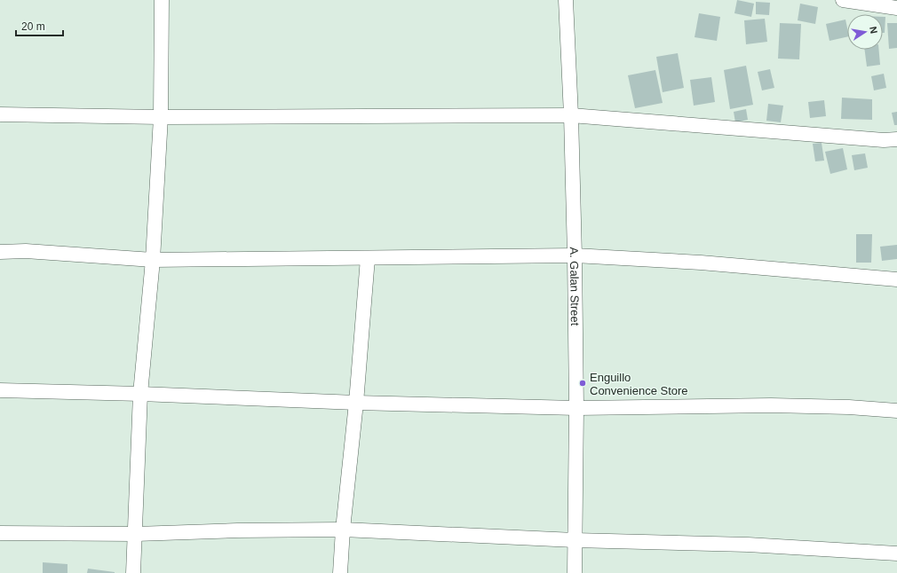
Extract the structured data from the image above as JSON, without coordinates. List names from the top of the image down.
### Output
{
  "streets": {
    "street": ["A. Galan Street"]
  },
  "places": ["Enguillo Convenience Store"],
  "scale_bar": "20 m",
  "north": "right"
}
